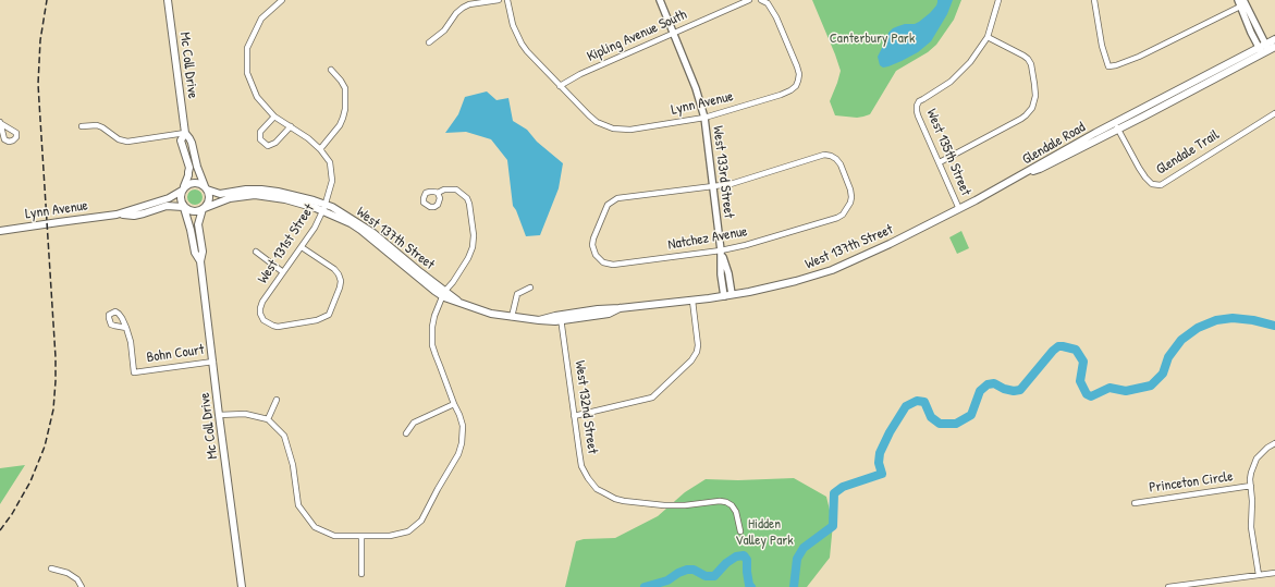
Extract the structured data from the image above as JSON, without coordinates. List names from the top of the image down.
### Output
{
  "streets": {
    "main road": [
      "Mc Coll Drive",
      "Lynn Avenue",
      "Glendale Road",
      "West 137th Street"
    ],
    "street": [
      "Kipling Avenue South",
      "West 135th Street",
      "Glendale Trail",
      "West 133rd Street",
      "Natchez Avenue",
      "West 131st Street",
      "Bohn Court",
      "West 132nd Street",
      "Princeton Circle"
    ]
  },
  "crossings": [
    ["Kipling Avenue South", "Lynn Avenue"],
    ["Kipling Avenue South", "West 133rd Street"],
    ["Mc Coll Drive", "Lynn Avenue"],
    ["Mc Coll Drive", "Bohn Court"],
    ["Lynn Avenue", "West 133rd Street"],
    ["Glendale Road", "Glendale Trail"],
    ["Glendale Road", "West 137th Street"],
    ["West 135th Street", "West 137th Street"],
    ["West 133rd Street", "West 137th Street"],
    ["West 133rd Street", "Natchez Avenue"],
    ["West 137th Street", "West 131st Street"],
    ["West 137th Street", "West 132nd Street"]
  ],
  "parks": ["Canterbury Park", "Hidden Valley Park"]
}
